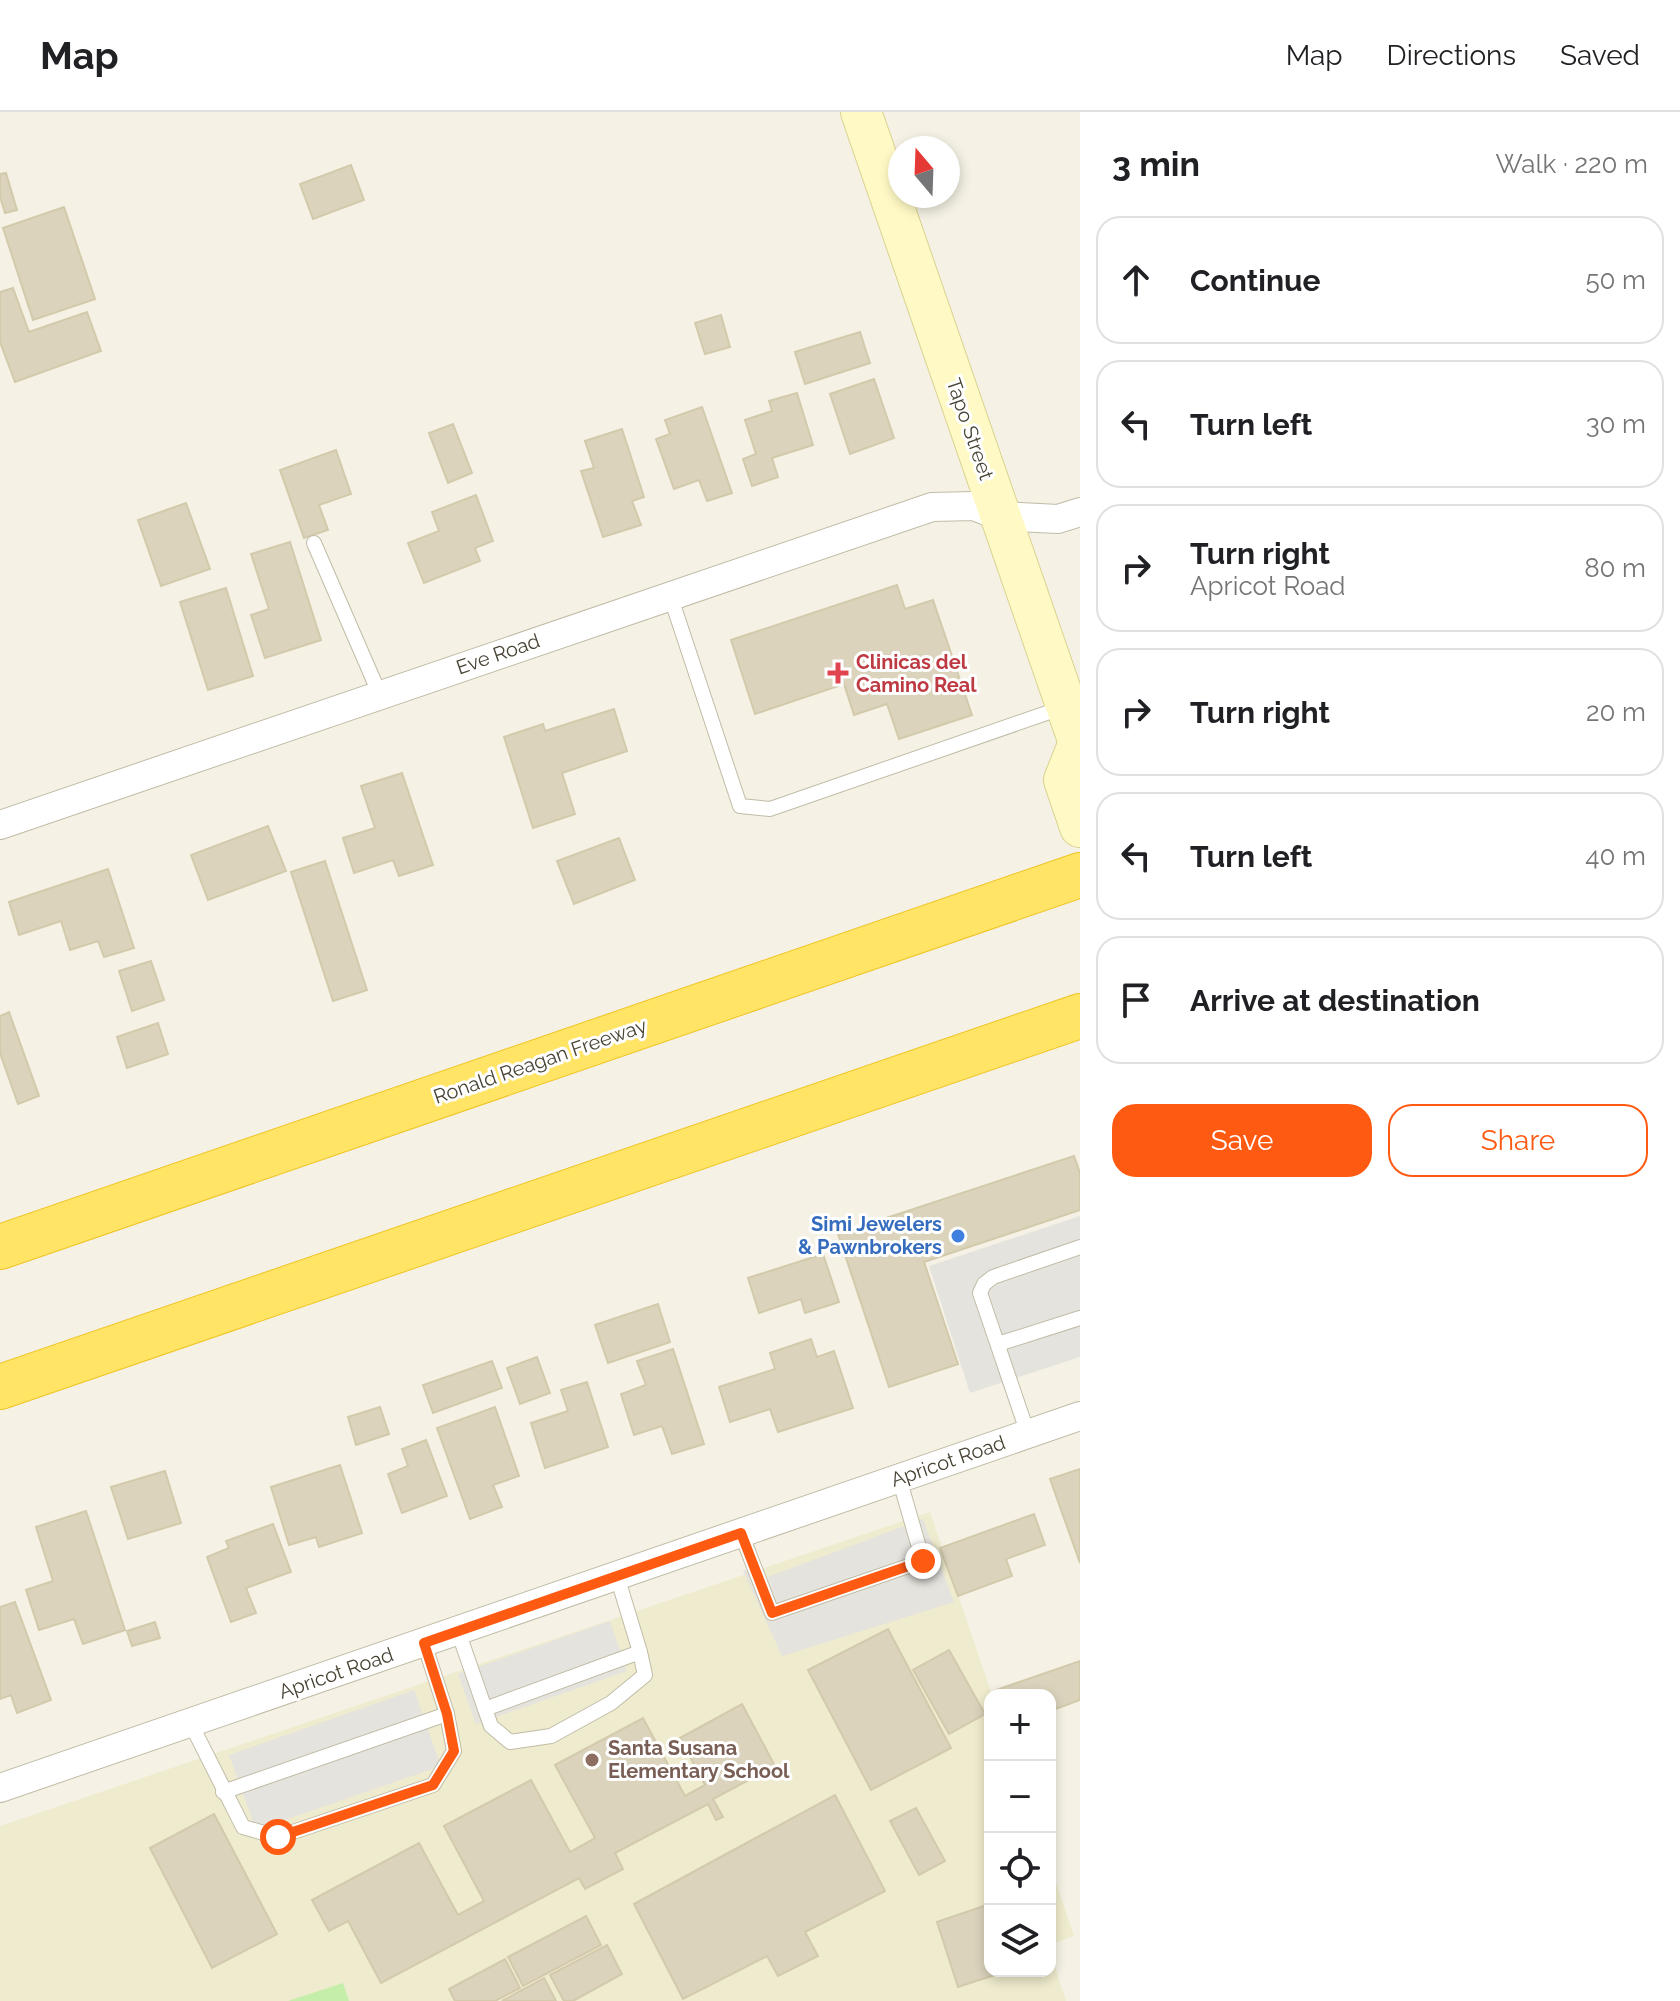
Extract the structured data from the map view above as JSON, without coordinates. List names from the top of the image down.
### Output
{
  "streets": {
    "highway": ["Ronald Reagan Freeway"],
    "street": ["Tapo Street", "Eve Road", "Apricot Road"]
  },
  "crossings": [
    ["Tapo Street", "Eve Road"]
  ],
  "places": {
    "health": ["Clinicas del Camino Real"],
    "other": ["Simi Jewelers & Pawnbrokers", "Santa Susana Elementary School"]
  },
  "north": "top",
  "page": {
    "header": "Map",
    "nav": ["Map", "Directions", "Saved"],
    "heading": ["3 min", "Walk · 220 m"],
    "list": [
      ["Continue", "50 m"],
      ["Turn left", "30 m"],
      ["Turn right", "Apricot Road", "80 m"],
      ["Turn right", "20 m"],
      ["Turn left", "40 m"],
      "Arrive at destination"
    ],
    "buttons": ["Save", "Share"],
    "map_buttons": ["+", "−"]
  }
}
